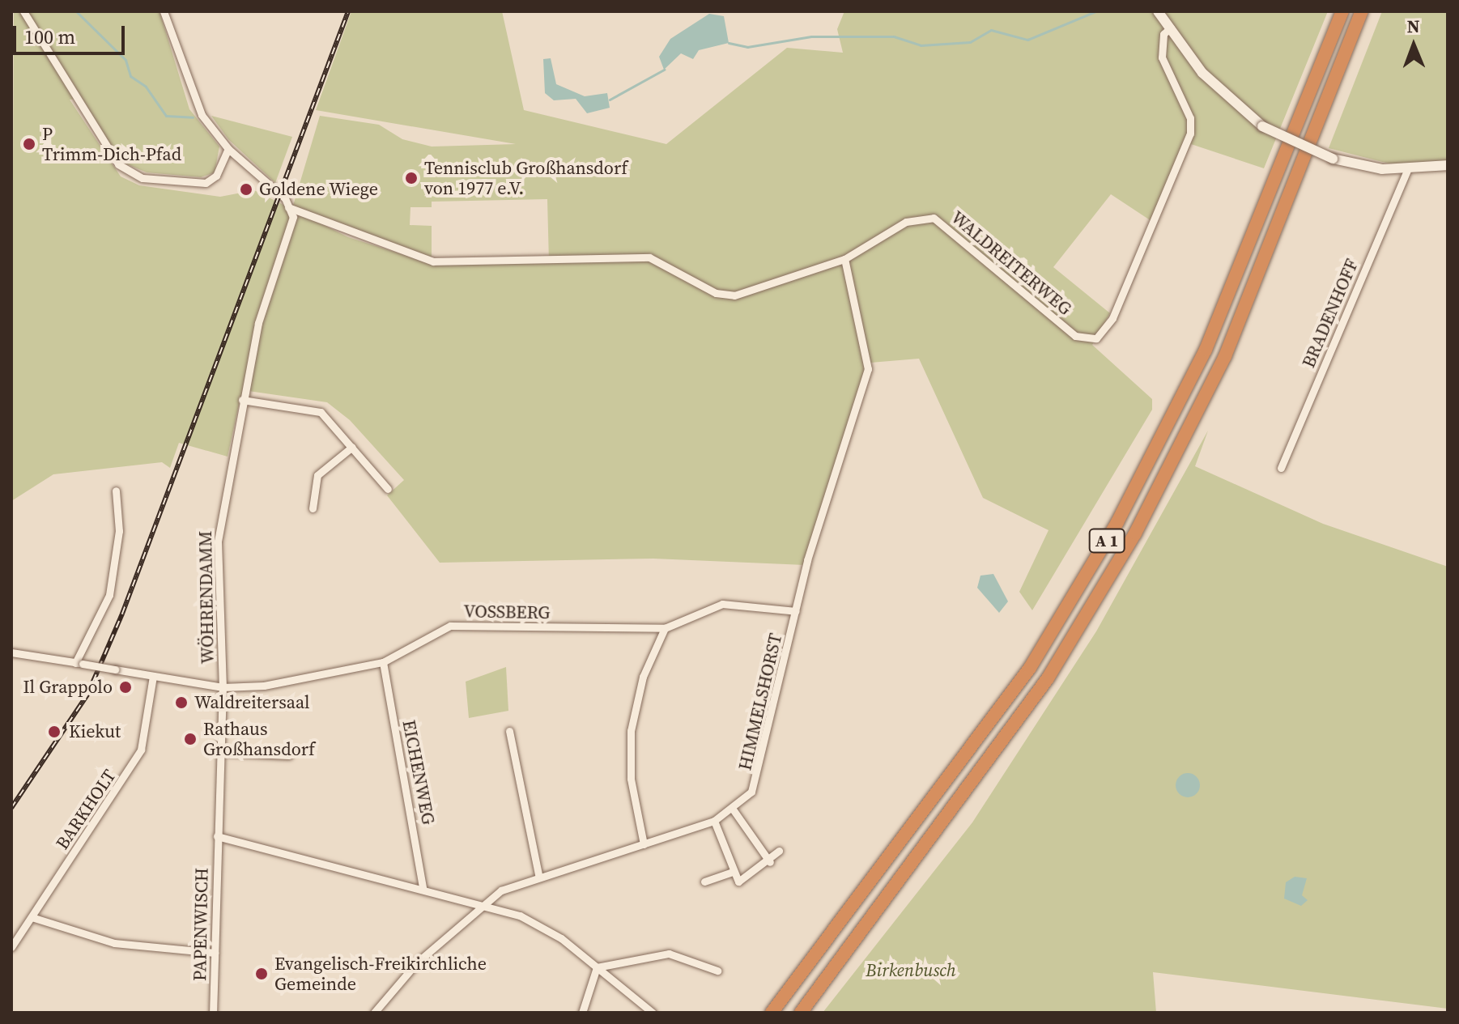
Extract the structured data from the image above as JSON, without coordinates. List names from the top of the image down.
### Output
{
  "streets": {
    "highway": ["A 1"],
    "street": [
      "WALDREITERWEG",
      "BRADENHOFF",
      "WÖHRENDAMM",
      "VOSSBERG",
      "HIMMELSHORST",
      "EICHENWEG",
      "BARKHOLT",
      "PAPENWISCH"
    ]
  },
  "crossings": [
    ["WALDREITERWEG", "WÖHRENDAMM"],
    ["WALDREITERWEG", "HIMMELSHORST"],
    ["WÖHRENDAMM", "VOSSBERG"],
    ["WÖHRENDAMM", "PAPENWISCH"],
    ["VOSSBERG", "HIMMELSHORST"],
    ["VOSSBERG", "EICHENWEG"],
    ["VOSSBERG", "BARKHOLT"]
  ],
  "parks": ["Birkenbusch"],
  "places": [
    "P Trimm-Dich-Pfad",
    "Tennisclub Großhansdorf von 1977 e.V.",
    "Goldene Wiege",
    "Il Grappolo",
    "Waldreitersaal",
    "Kiekut",
    "Rathaus Großhansdorf",
    "Evangelisch-Freikirchliche Gemeinde"
  ],
  "scale_bar": "100 m",
  "north": "top"
}
